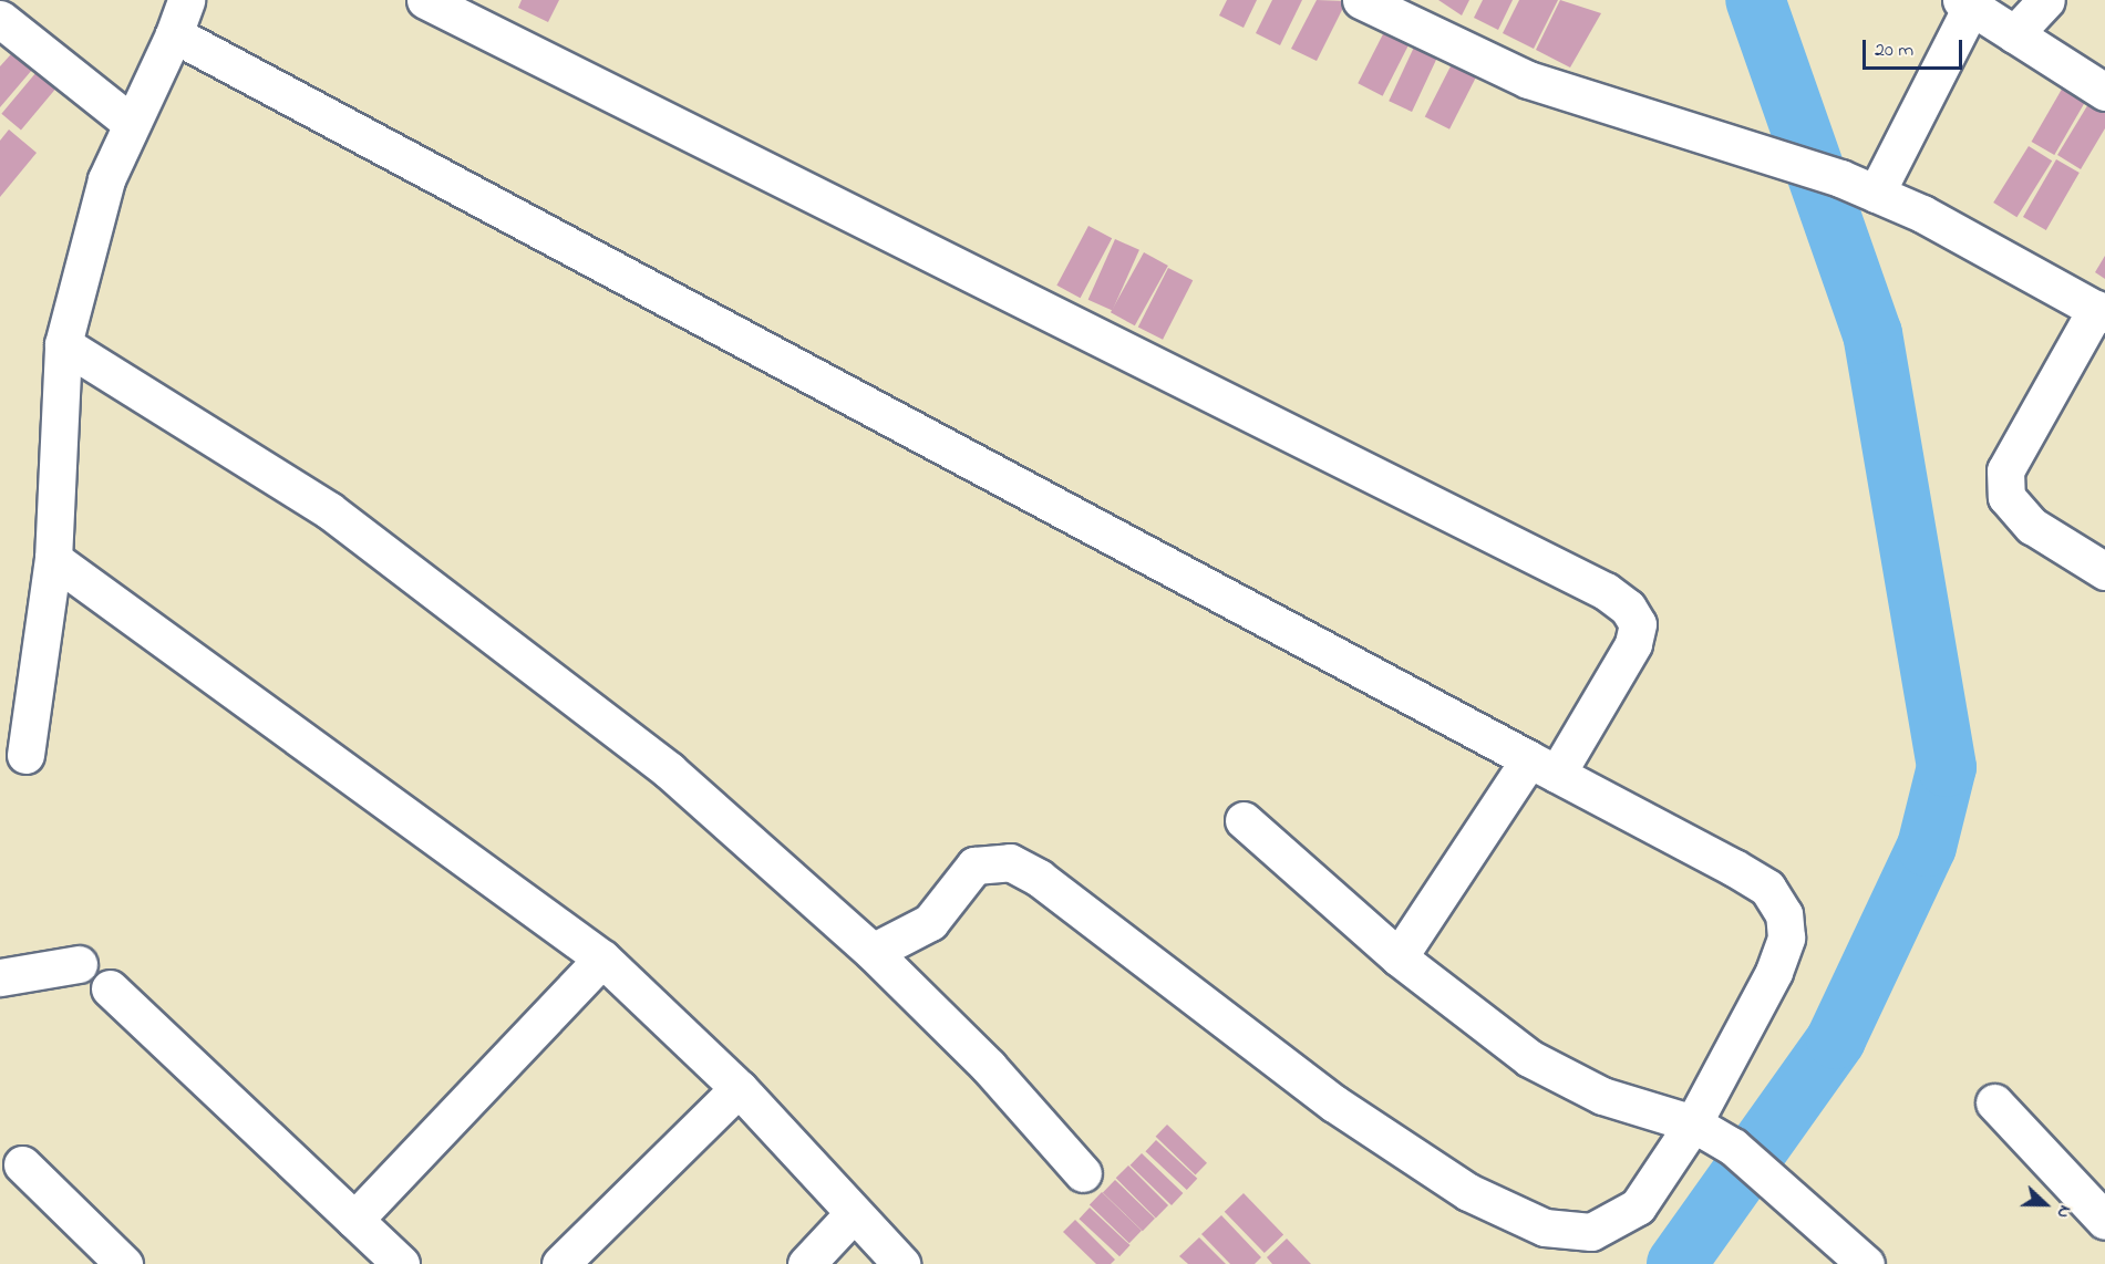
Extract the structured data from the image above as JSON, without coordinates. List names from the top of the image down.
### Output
{
  "scale_bar": "20 m",
  "north": "right"
}
